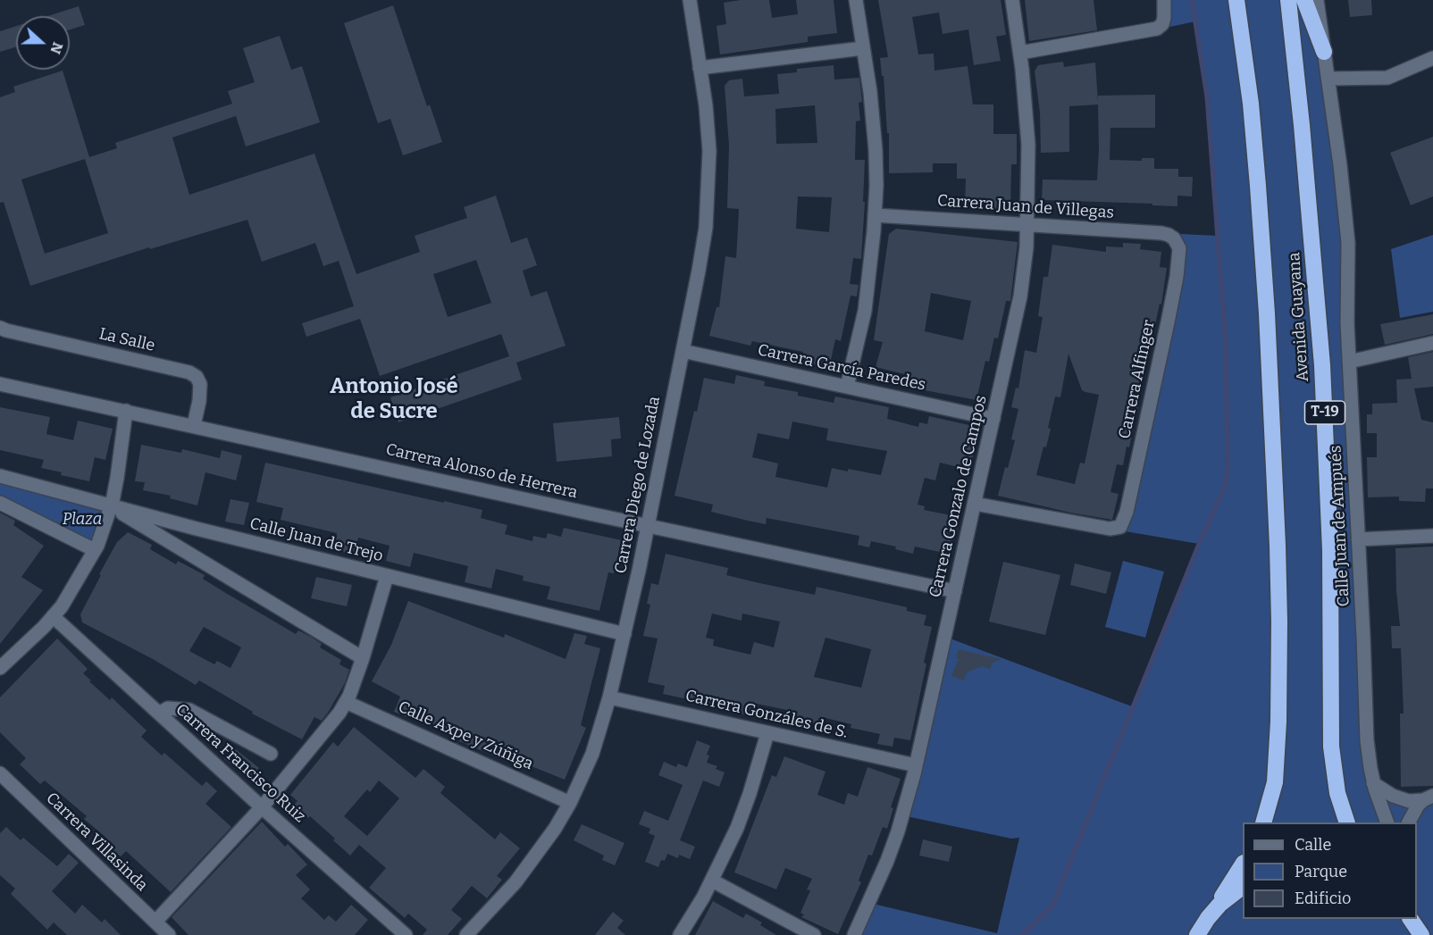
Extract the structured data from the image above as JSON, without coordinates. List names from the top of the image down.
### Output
{
  "streets": {
    "highway": ["Avenida Guayana", "T-19"],
    "street": [
      "Carrera Juan de Villegas",
      "La Salle",
      "Carrera García Paredes",
      "Carrera Alfinger",
      "Carrera Alonso de Herrera",
      "Carrera Diego de Lozada",
      "Carrera Gonzalo de Campos",
      "Calle Juan de Ampués",
      "Calle Juan de Trejo",
      "Carrera Gonzáles de S.",
      "Calle Axpe y Zúñiga",
      "Carrera Francisco Ruiz",
      "Carrera Villasinda"
    ]
  },
  "crossings": [
    ["Carrera Juan de Villegas", "Carrera Alfinger"],
    ["Carrera Juan de Villegas", "Carrera Gonzalo de Campos"],
    ["La Salle", "Carrera Alonso de Herrera"],
    ["Carrera García Paredes", "Carrera Diego de Lozada"],
    ["Carrera García Paredes", "Carrera Gonzalo de Campos"],
    ["Carrera Alfinger", "Carrera Gonzalo de Campos"],
    ["Carrera Alonso de Herrera", "Carrera Diego de Lozada"],
    ["Carrera Alonso de Herrera", "Carrera Gonzalo de Campos"],
    ["Carrera Diego de Lozada", "Calle Juan de Trejo"],
    ["Carrera Diego de Lozada", "Carrera Gonzáles de S."],
    ["Carrera Diego de Lozada", "Calle Axpe y Zúñiga"],
    ["Carrera Gonzalo de Campos", "Carrera Gonzáles de S."]
  ],
  "districts": ["Antonio José de Sucre"],
  "parks": ["Plaza"],
  "legend": ["Calle", "Parque", "Edificio"],
  "north": "right"
}
